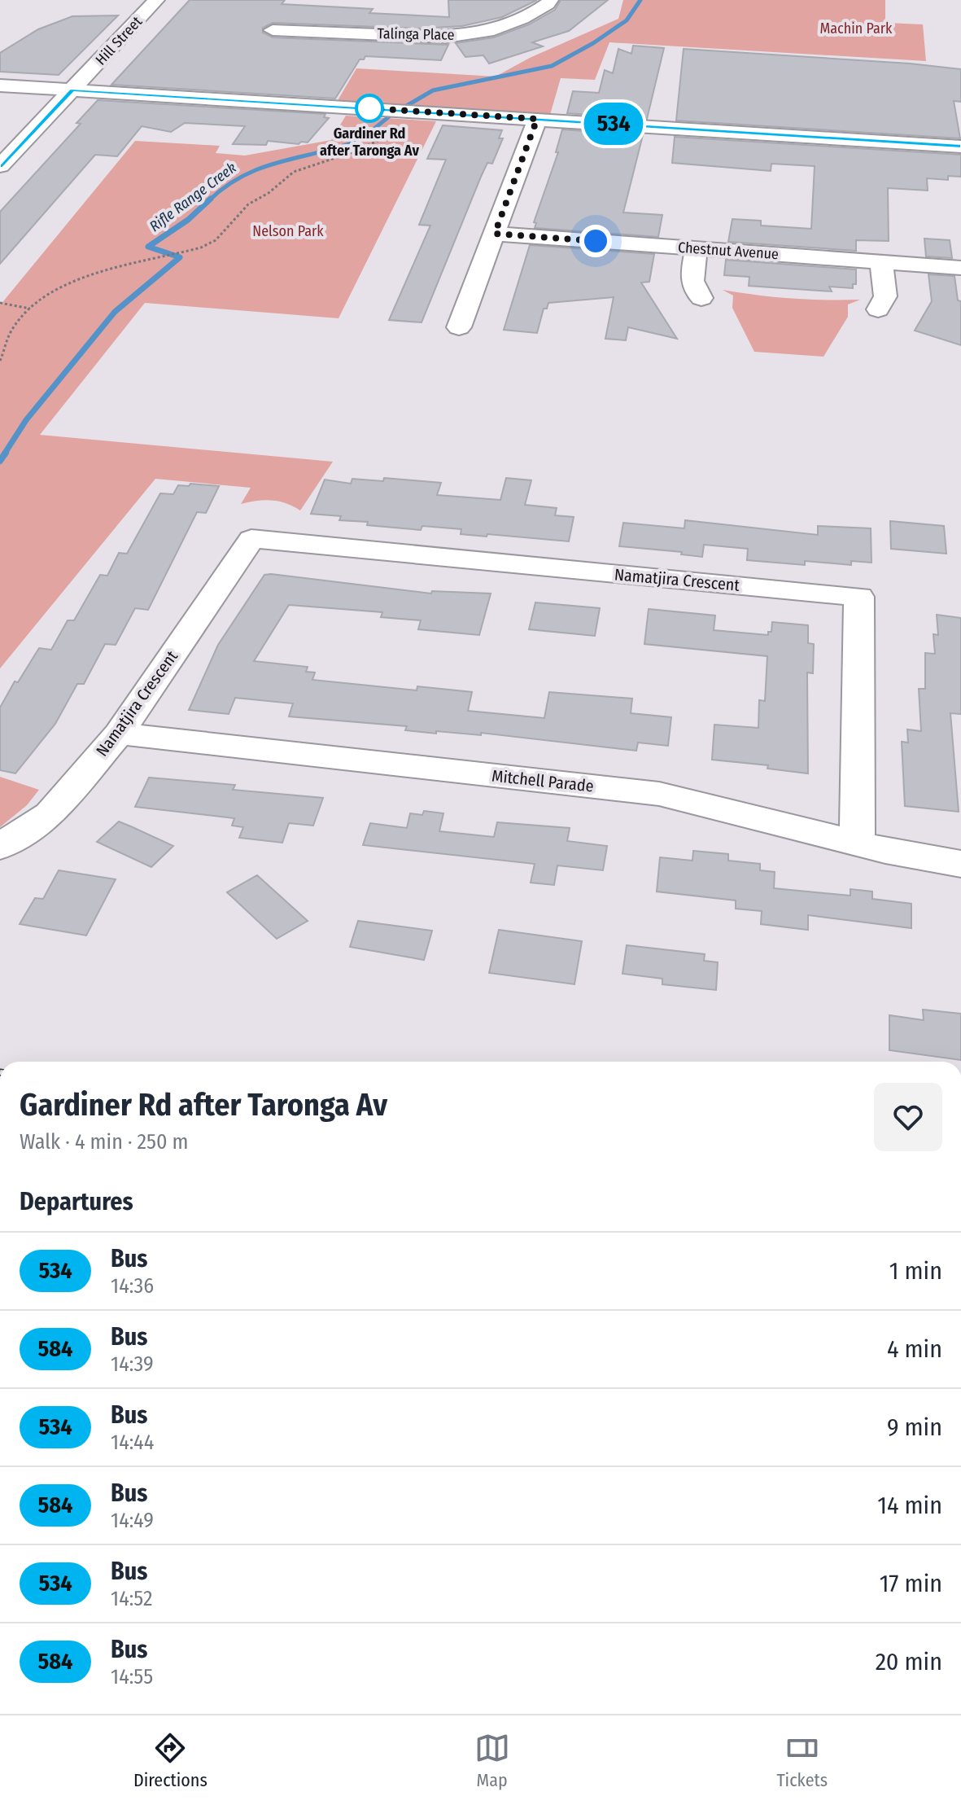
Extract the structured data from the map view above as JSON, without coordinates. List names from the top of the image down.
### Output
{
  "streets": {
    "street": [
      "Talinga Place",
      "Hill Street",
      "Chestnut Avenue",
      "Namatjira Crescent",
      "Mitchell Parade"
    ]
  },
  "crossings": [
    ["Namatjira Crescent", "Mitchell Parade"]
  ],
  "water": ["Rifle Range Creek"],
  "parks": ["Machin Park", "Nelson Park"],
  "places": ["Gardiner Rd after Taronga Av"],
  "lines": ["bus line 534"],
  "page": {
    "on_map": "534",
    "heading": [
      ["Gardiner Rd after Taronga Av", "Walk · 4 min · 250 m"],
      "Departures"
    ],
    "list": [
      {
        "mark": "534",
        "name": "Bus",
        "note": "14:36",
        "value": "1 min"
      },
      {
        "mark": "584",
        "name": "Bus",
        "note": "14:39",
        "value": "4 min"
      },
      {
        "mark": "534",
        "name": "Bus",
        "note": "14:44",
        "value": "9 min"
      },
      {
        "mark": "584",
        "name": "Bus",
        "note": "14:49",
        "value": "14 min"
      },
      {
        "mark": "534",
        "name": "Bus",
        "note": "14:52",
        "value": "17 min"
      },
      {
        "mark": "584",
        "name": "Bus",
        "note": "14:55",
        "value": "20 min"
      }
    ],
    "tabs": ["Directions", "Map", "Tickets"]
  }
}
